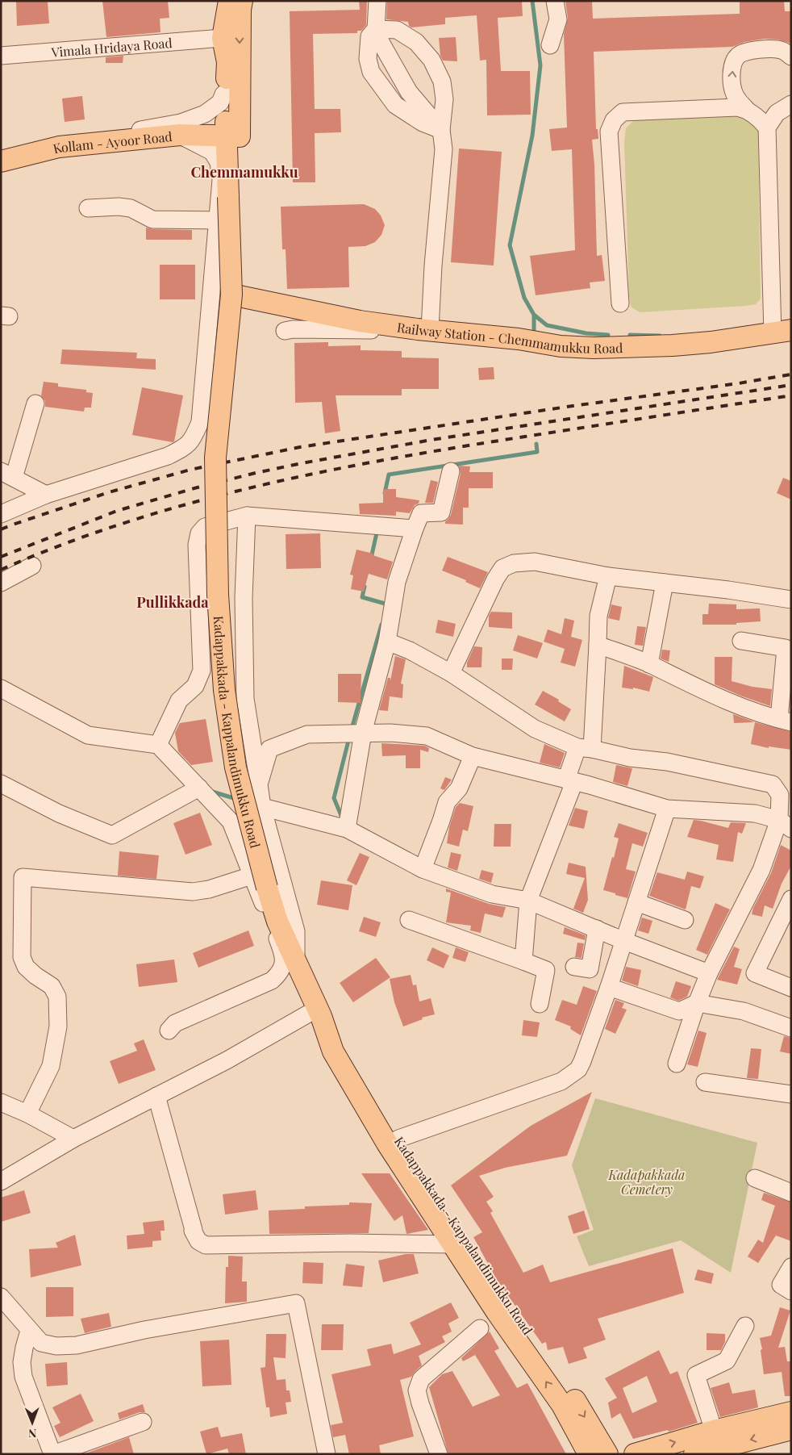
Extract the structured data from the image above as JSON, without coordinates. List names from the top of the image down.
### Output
{
  "streets": {
    "main road": ["Kollam - Ayoor Road", "Railway Station - Chemmamukku Road", "Kadappakkada - Kappalandimukku Road"],
    "street": ["Vimala Hridaya Road"]
  },
  "crossings": [
    ["Vimala Hridaya Road", "Kadappakkada - Kappalandimukku Road"],
    ["Kollam - Ayoor Road", "Kadappakkada - Kappalandimukku Road"],
    ["Railway Station - Chemmamukku Road", "Kadappakkada - Kappalandimukku Road"]
  ],
  "districts": ["Chemmamukku", "Pullikkada"],
  "parks": ["Kadapakkada Cemetery"],
  "north": "bottom"
}
